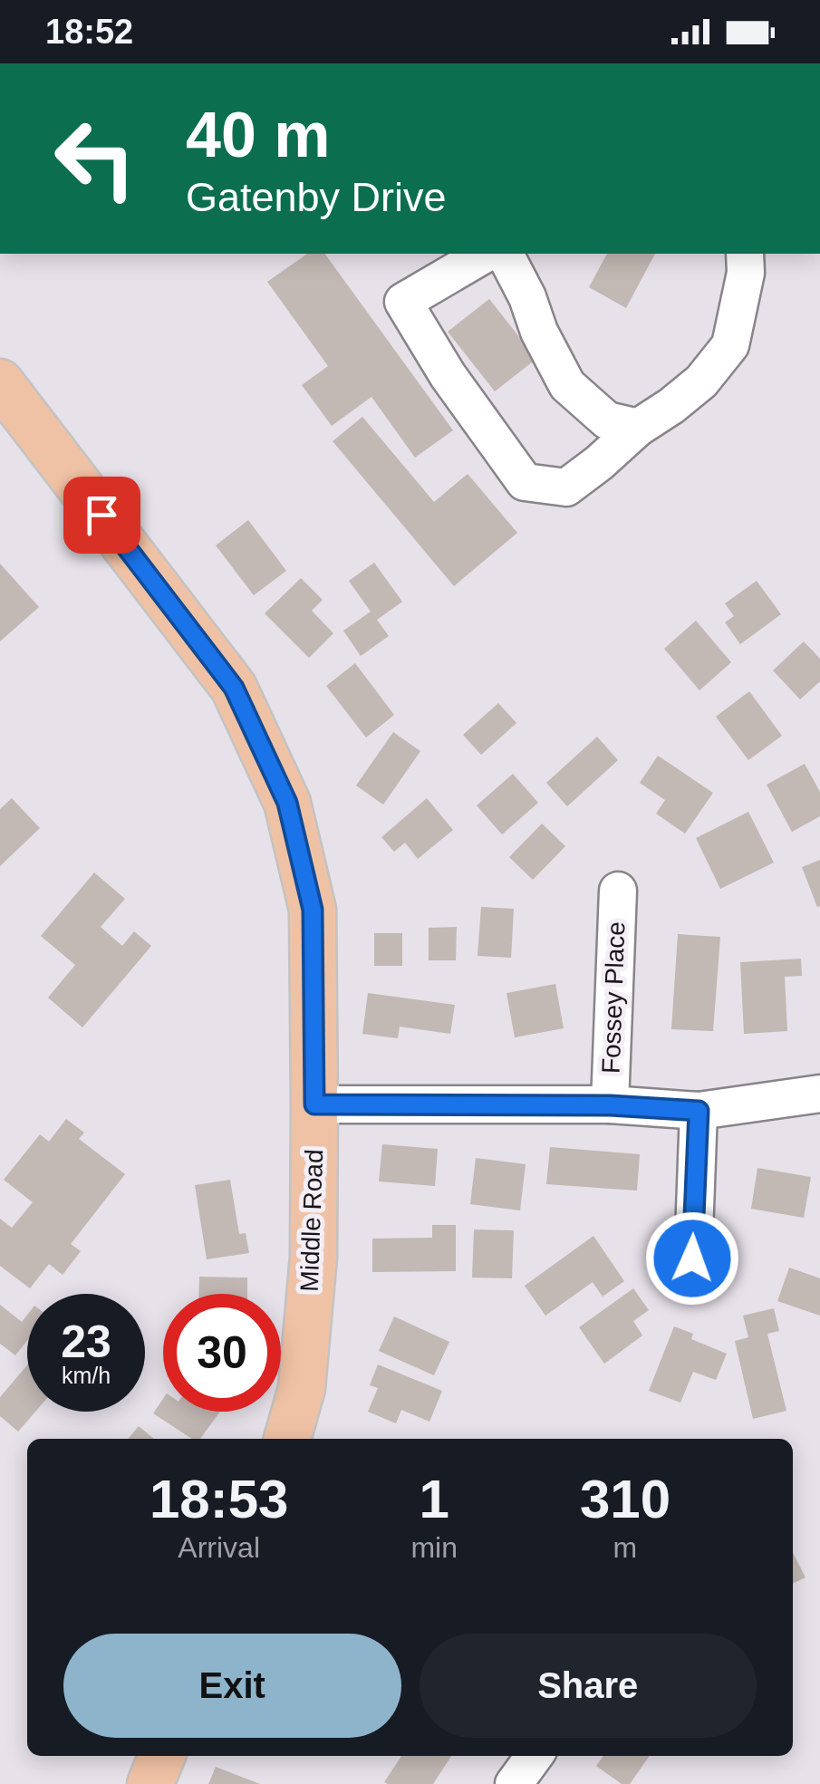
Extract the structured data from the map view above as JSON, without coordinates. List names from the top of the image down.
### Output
{
  "streets": {
    "main road": ["Middle Road"],
    "street": ["Fossey Place"]
  },
  "page": {
    "status": "18:52",
    "turn": ["40 m", "Gatenby Drive"],
    "speed": "23 km/h",
    "limit": "30",
    "eta": [
      "18:53",
      "Arrival",
      "1",
      "min",
      "310",
      "m"
    ],
    "buttons": ["Exit", "Share"]
  }
}
